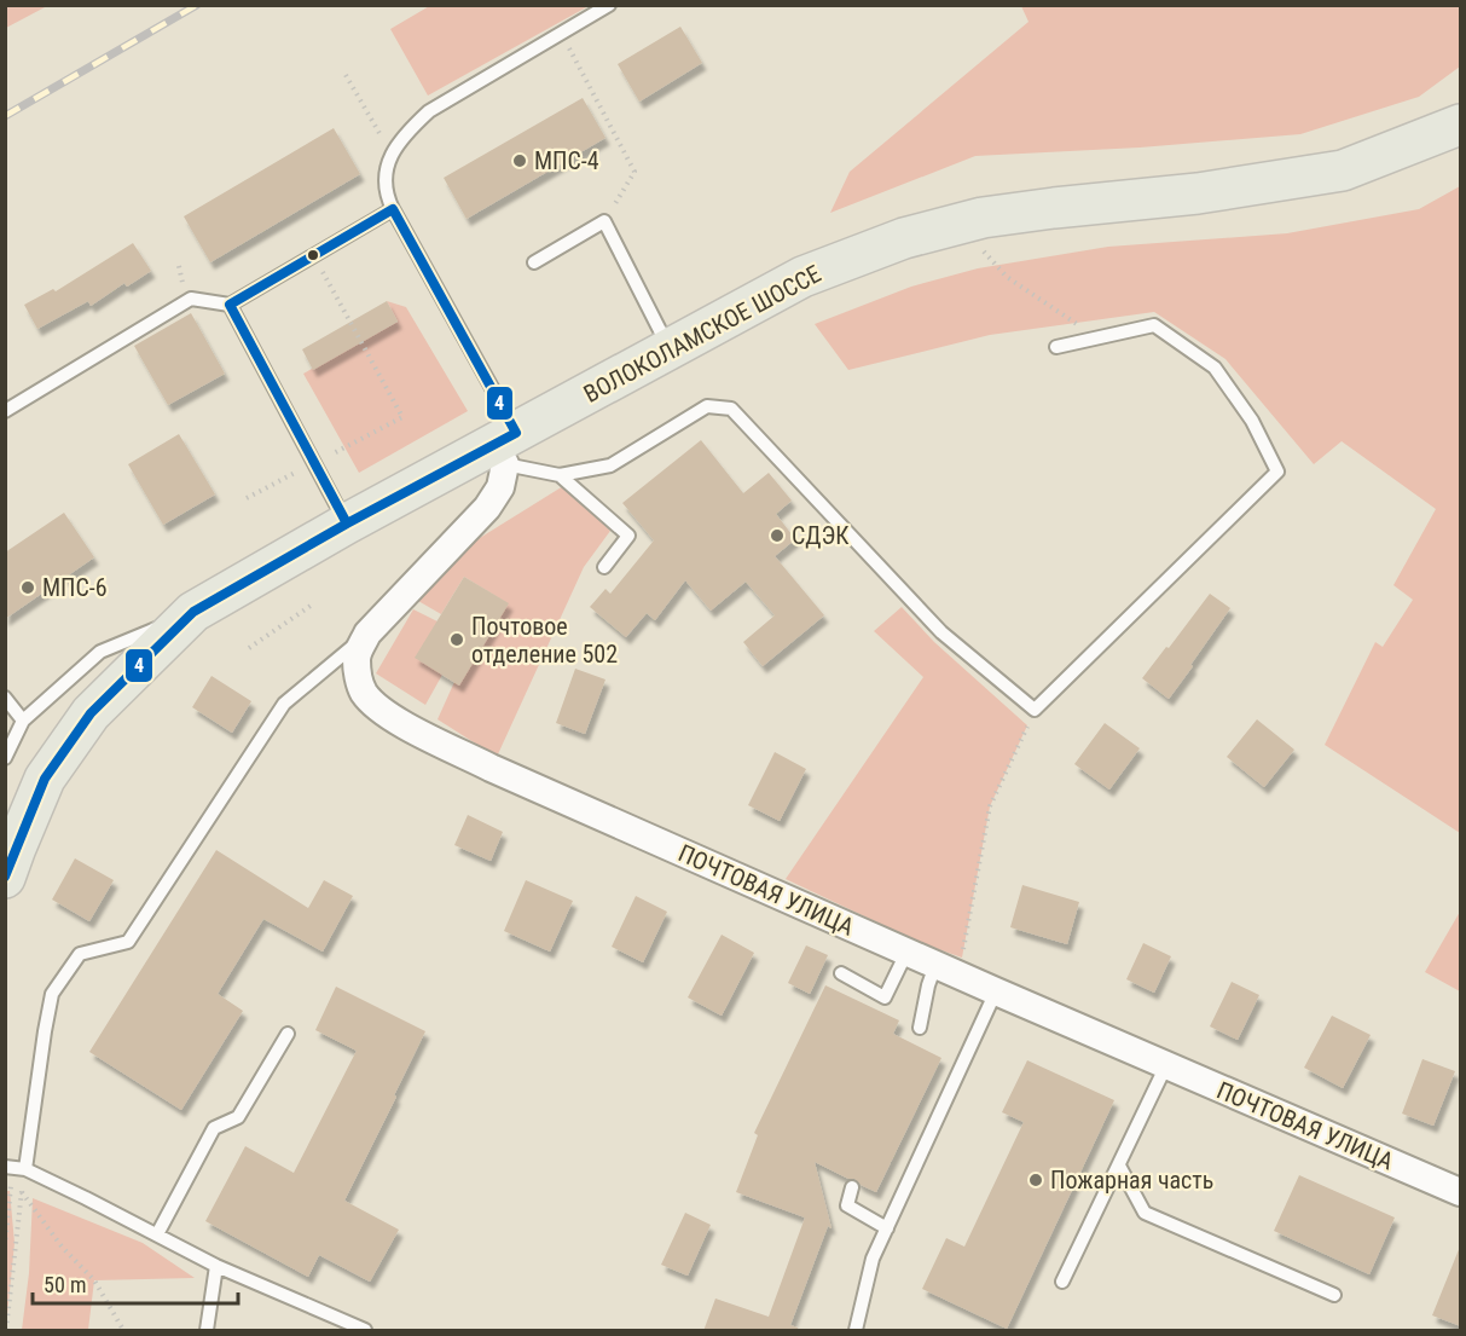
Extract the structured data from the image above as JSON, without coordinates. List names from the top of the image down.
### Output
{
  "streets": {
    "main road": ["ВОЛОКОЛАМСКОЕ ШОССЕ"],
    "street": ["ПОЧТОВАЯ УЛИЦА"]
  },
  "crossings": [
    ["ВОЛОКОЛАМСКОЕ ШОССЕ", "ПОЧТОВАЯ УЛИЦА"]
  ],
  "places": [
    "МПС-4",
    "СДЭК",
    "МПС-6",
    "Почтовое отделение 502",
    "Пожарная часть"
  ],
  "lines": ["transit line 4"],
  "scale_bar": "50 m"
}
